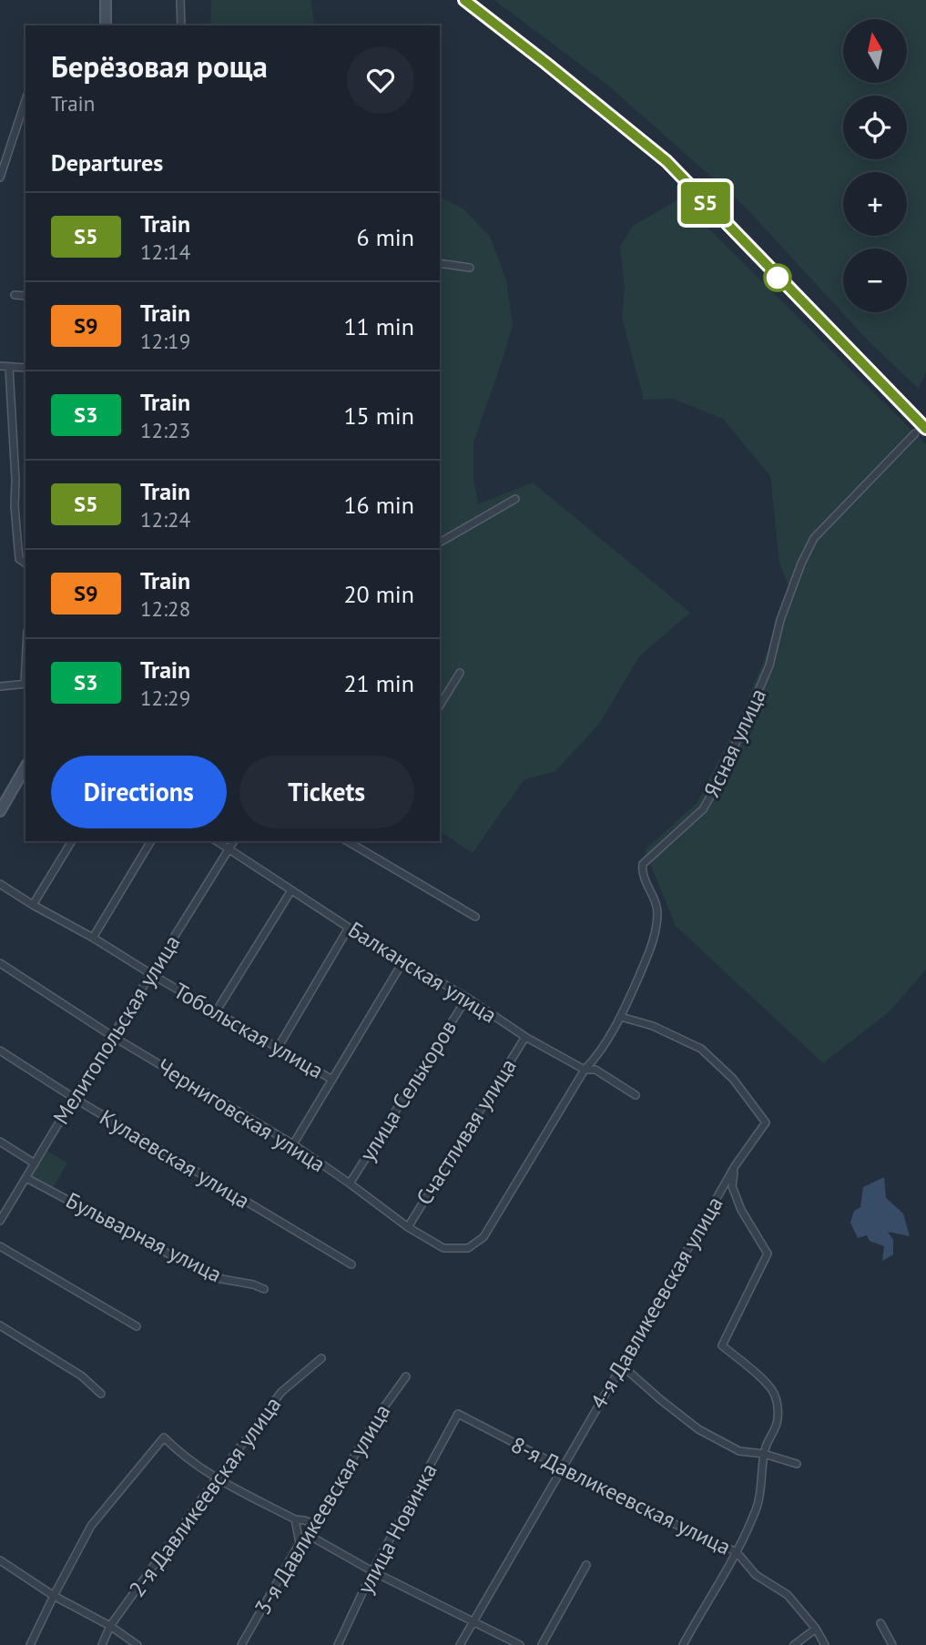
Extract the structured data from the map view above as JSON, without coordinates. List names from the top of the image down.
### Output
{
  "streets": {
    "street": [
      "Ясная улица",
      "Балканская улица",
      "Мелитопольская улица",
      "Тобольская улица",
      "улица Селькоров",
      "Черниговская улица",
      "Счастливая улица",
      "Кулаевская улица",
      "Бульварная улица",
      "4-я Давликеевская улица",
      "8-я Давликеевская улица",
      "2-я Давликеевская улица",
      "3-я Давликеевская улица",
      "улица Новинка"
    ]
  },
  "crossings": [
    ["Ясная улица", "Балканская улица"],
    ["Ясная улица", "Черниговская улица"],
    ["Ясная улица", "4-я Давликеевская улица"],
    ["Балканская улица", "Мелитопольская улица"],
    ["Балканская улица", "улица Селькоров"],
    ["Балканская улица", "Счастливая улица"],
    ["Мелитопольская улица", "Тобольская улица"],
    ["Мелитопольская улица", "Черниговская улица"],
    ["Мелитопольская улица", "Кулаевская улица"],
    ["Мелитопольская улица", "Бульварная улица"],
    ["улица Селькоров", "Черниговская улица"],
    ["Черниговская улица", "Счастливая улица"],
    ["4-я Давликеевская улица", "8-я Давликеевская улица"],
    ["8-я Давликеевская улица", "улица Новинка"]
  ],
  "north": "top",
  "page": {
    "on_map": "S5",
    "map_buttons": ["+", "−"],
    "heading": [
      ["Берёзовая роща", "Train"],
      "Departures"
    ],
    "list": [
      {
        "mark": "S5",
        "name": "Train",
        "note": "12:14",
        "value": "6 min"
      },
      {
        "mark": "S9",
        "name": "Train",
        "note": "12:19",
        "value": "11 min"
      },
      {
        "mark": "S3",
        "name": "Train",
        "note": "12:23",
        "value": "15 min"
      },
      {
        "mark": "S5",
        "name": "Train",
        "note": "12:24",
        "value": "16 min"
      },
      {
        "mark": "S9",
        "name": "Train",
        "note": "12:28",
        "value": "20 min"
      },
      {
        "mark": "S3",
        "name": "Train",
        "note": "12:29",
        "value": "21 min"
      }
    ],
    "buttons": ["Directions", "Tickets"]
  }
}
